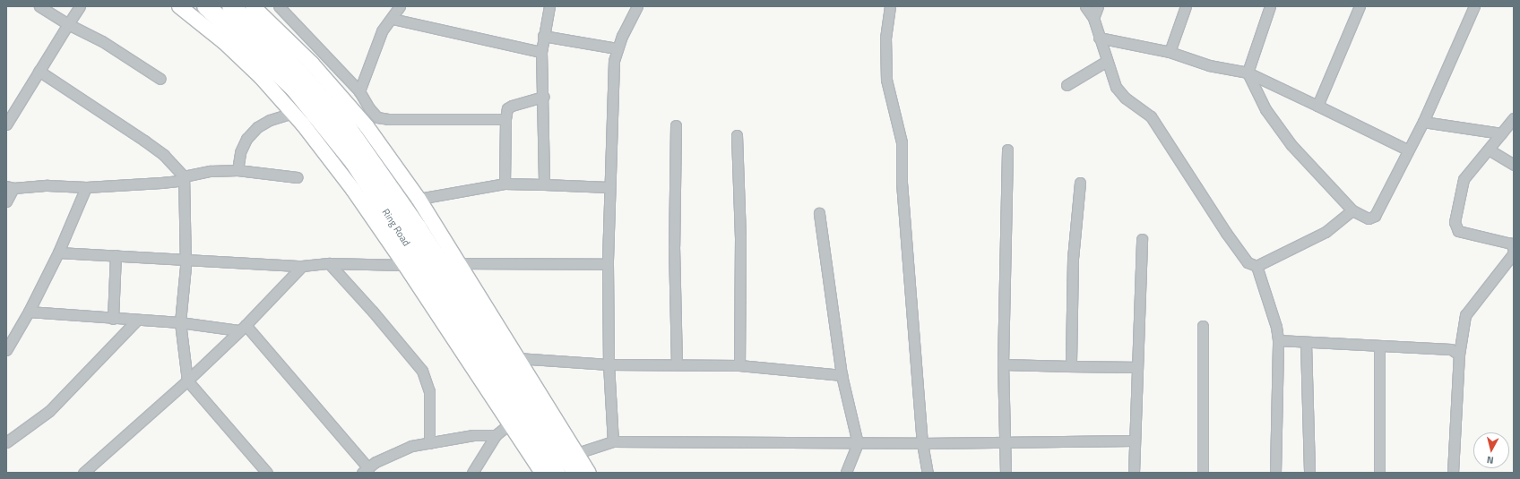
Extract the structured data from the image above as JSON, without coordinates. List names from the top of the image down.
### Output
{
  "streets": {
    "highway": ["Ring Road"]
  },
  "north": "bottom"
}
